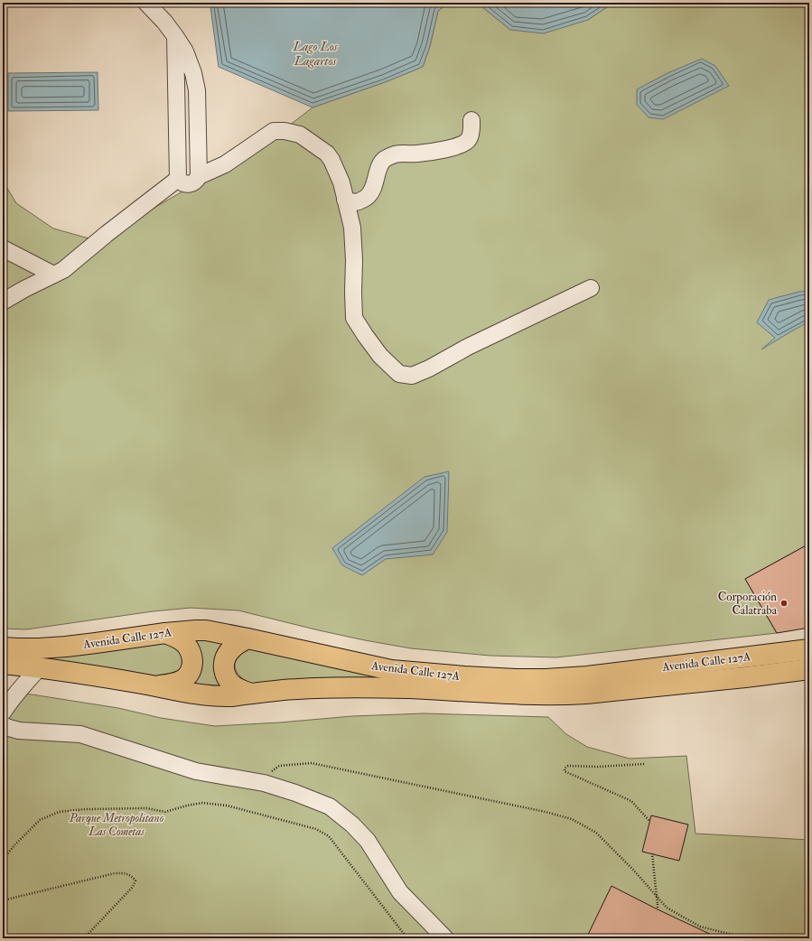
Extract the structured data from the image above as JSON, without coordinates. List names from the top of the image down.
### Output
{
  "streets": {
    "main road": ["Avenida Calle 127A"]
  },
  "water": ["Lago Los Lagartos"],
  "parks": ["Parque Metropolitano Las Cometas"],
  "places": ["Corporación Calatraba"]
}
